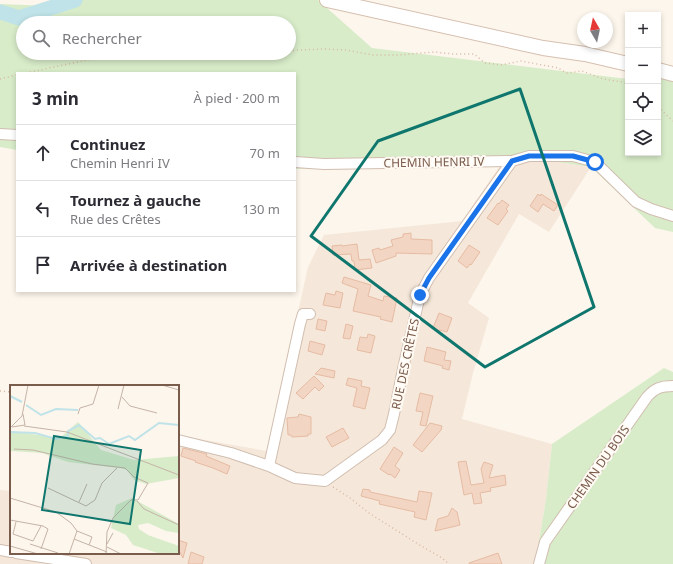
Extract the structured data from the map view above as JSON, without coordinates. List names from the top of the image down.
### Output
{
  "streets": {
    "street": ["CHEMIN HENRI IV", "RUE DES CRÊTES", "CHEMIN DU BOIS"]
  },
  "crossings": [
    ["CHEMIN HENRI IV", "RUE DES CRÊTES"]
  ],
  "north": "top",
  "page": {
    "map_buttons": ["+", "−"],
    "search": "Rechercher",
    "heading": ["3 min", "À pied · 200 m"],
    "list": [
      ["Continuez", "Chemin Henri IV", "70 m"],
      ["Tournez à gauche", "Rue des Crêtes", "130 m"],
      "Arrivée à destination"
    ]
  }
}
